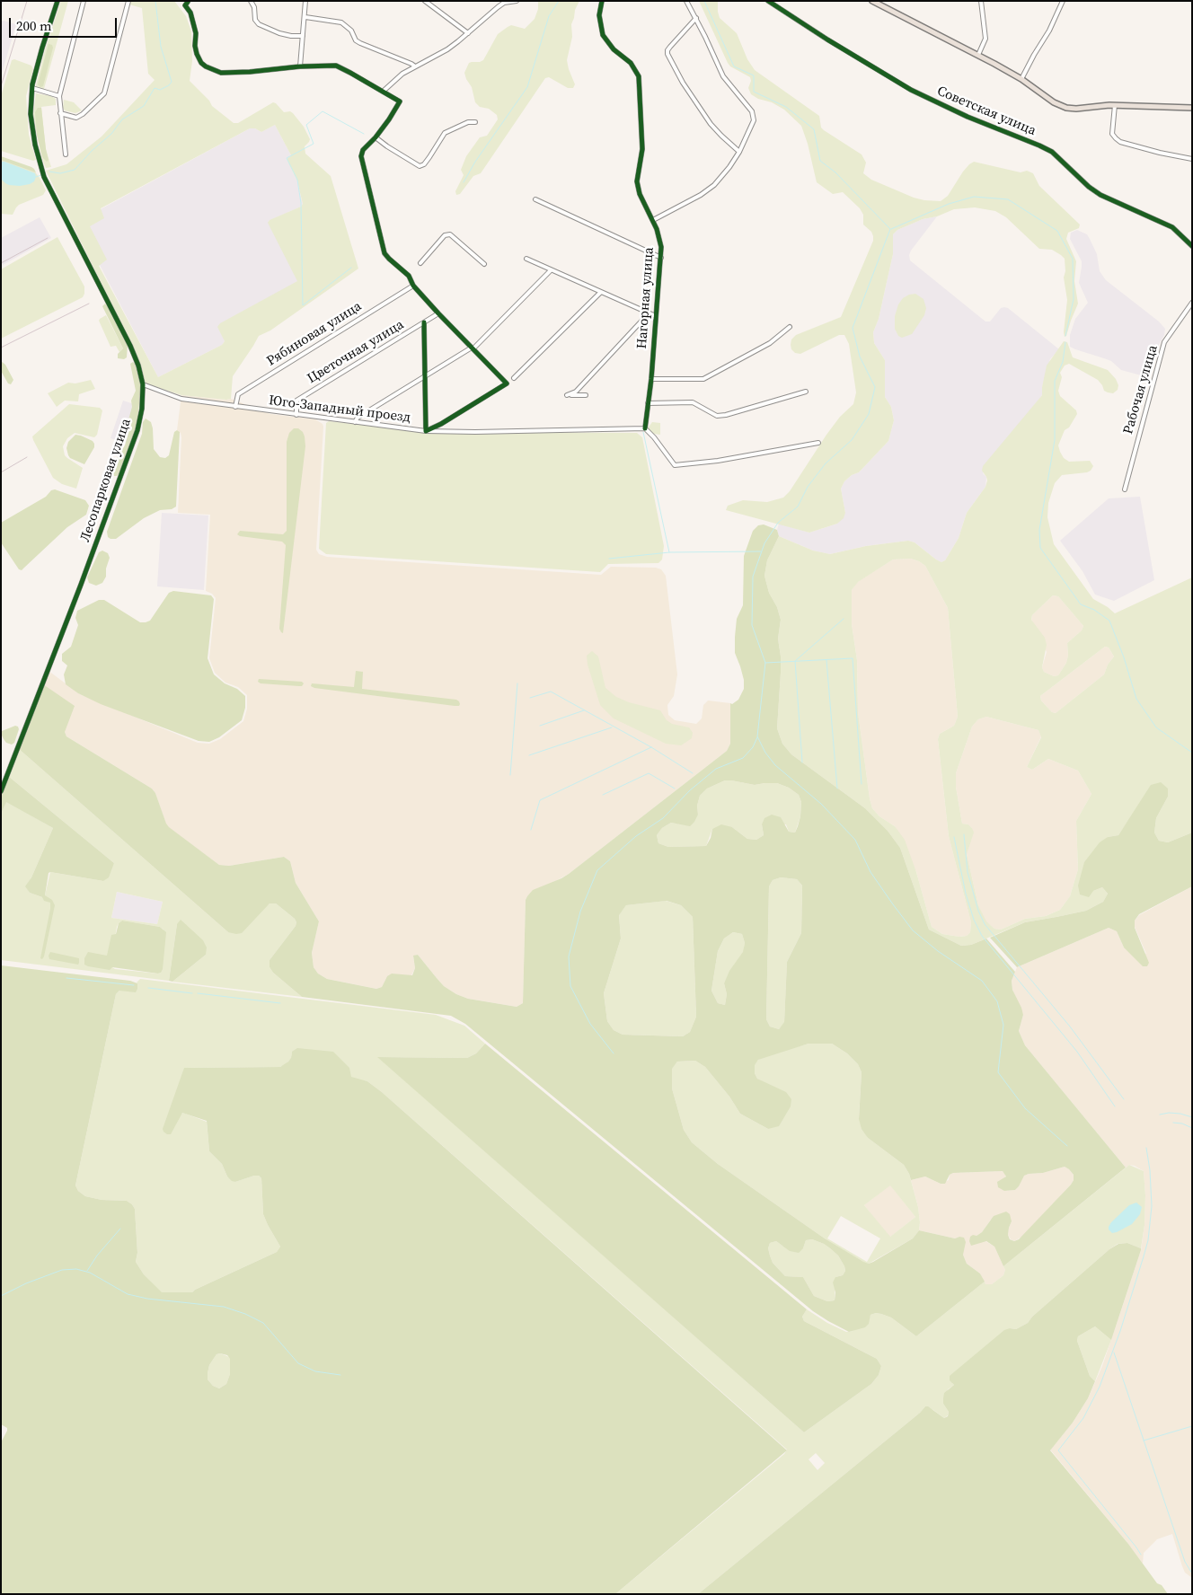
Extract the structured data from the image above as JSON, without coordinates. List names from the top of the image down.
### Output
{
  "streets": {
    "street": [
      "Советская улица",
      "Нагорная улица",
      "Рябиновая улица",
      "Цветочная улица",
      "Рабочая улица",
      "Юго-Западный проезд",
      "Лесопарковая улица"
    ]
  },
  "crossings": [
    ["Нагорная улица", "Юго-Западный проезд"],
    ["Рябиновая улица", "Юго-Западный проезд"],
    ["Цветочная улица", "Юго-Западный проезд"],
    ["Юго-Западный проезд", "Лесопарковая улица"]
  ],
  "scale_bar": "200 m"
}
